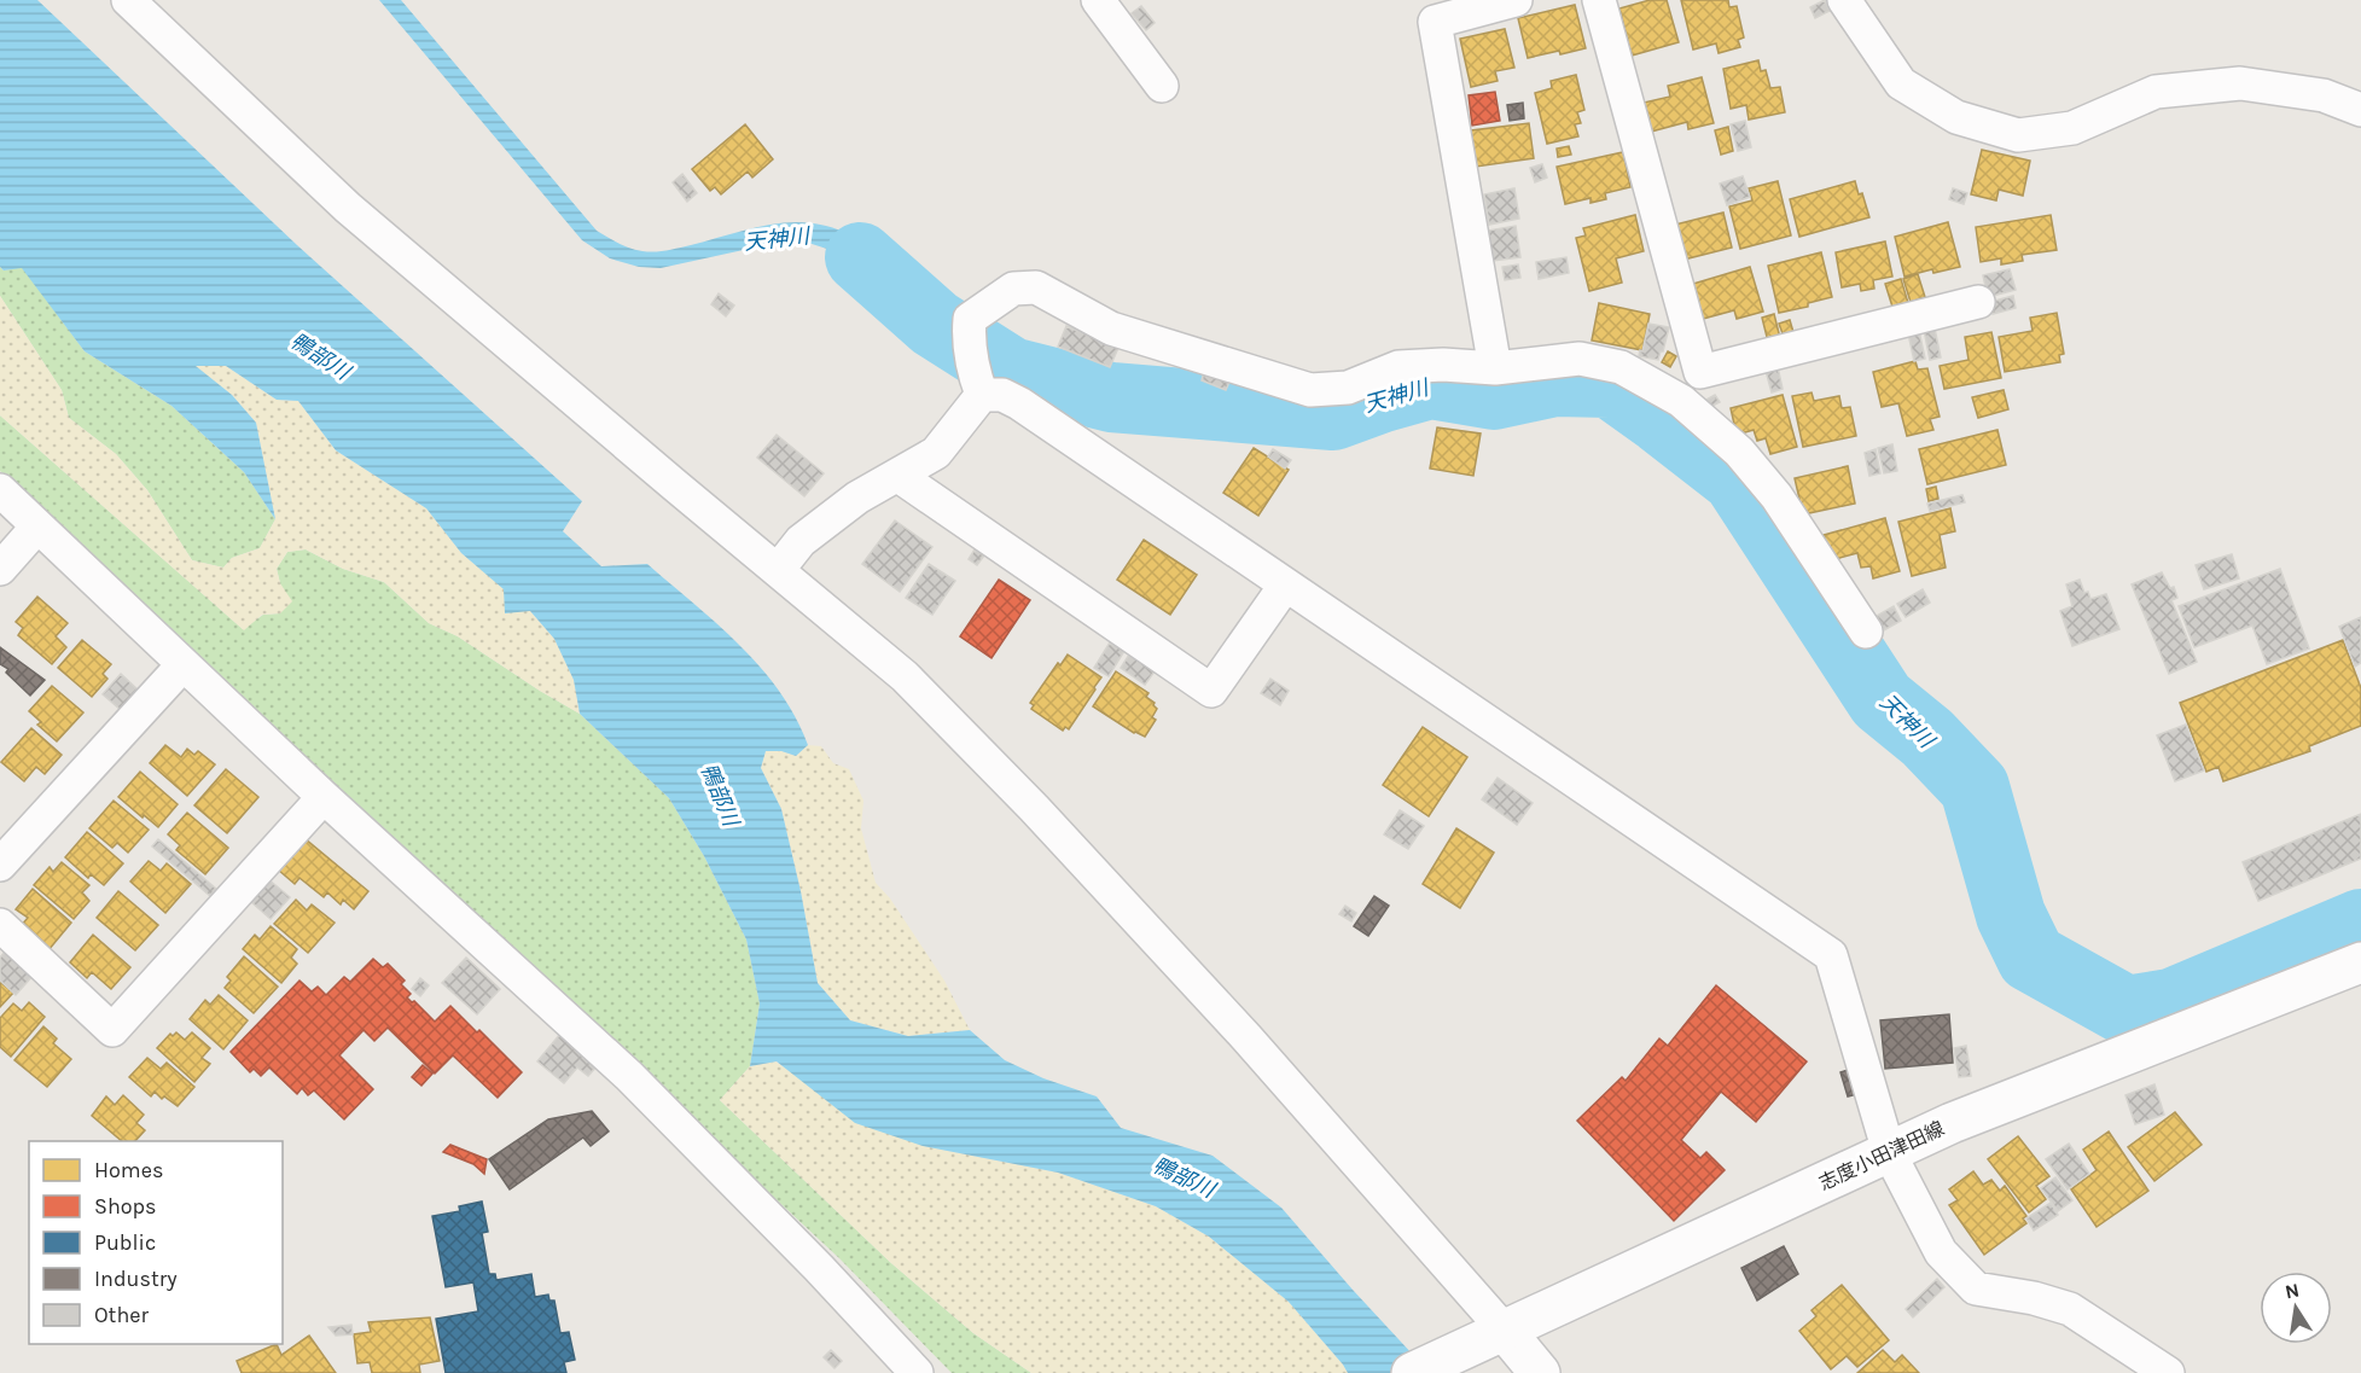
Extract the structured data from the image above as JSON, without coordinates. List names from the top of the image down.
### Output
{
  "streets": {
    "main road": ["志度小田津田線"]
  },
  "water": ["天神川", "鴨部川"],
  "legend": [
    "Homes",
    "Shops",
    "Public",
    "Industry",
    "Other"
  ],
  "north": "top"
}
